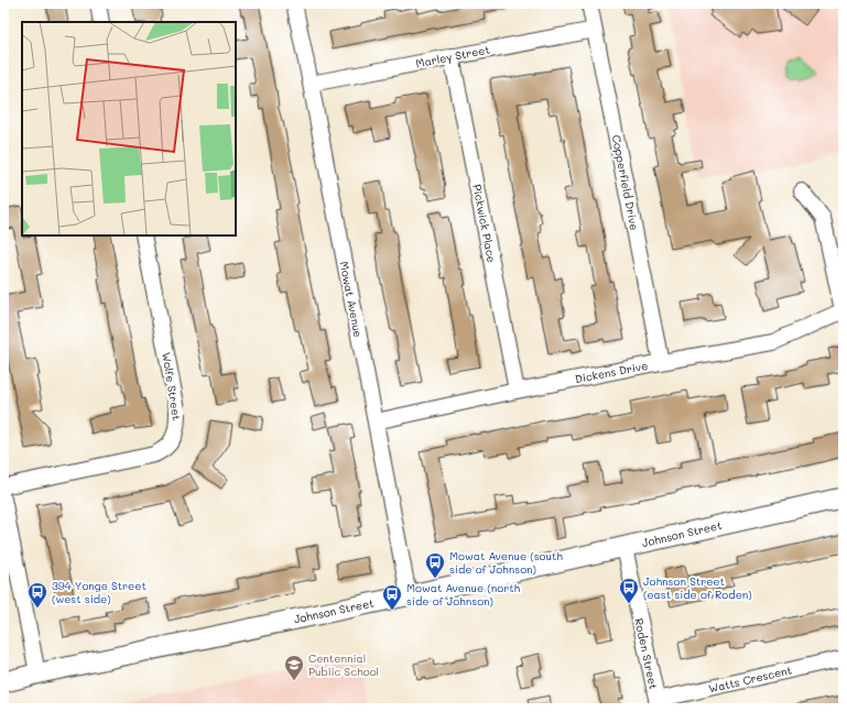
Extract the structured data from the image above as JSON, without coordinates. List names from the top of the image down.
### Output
{
  "streets": {
    "main road": ["Johnson Street"],
    "street": [
      "Marley Street",
      "Copperfield Drive",
      "Pickwick Place",
      "Mowat Avenue",
      "Dickens Drive",
      "Wolfe Street",
      "Roden Street",
      "Watts Crescent"
    ]
  },
  "crossings": [
    ["Marley Street", "Copperfield Drive"],
    ["Marley Street", "Pickwick Place"],
    ["Marley Street", "Mowat Avenue"],
    ["Copperfield Drive", "Dickens Drive"],
    ["Pickwick Place", "Dickens Drive"],
    ["Mowat Avenue", "Dickens Drive"],
    ["Mowat Avenue", "Johnson Street"],
    ["Johnson Street", "Roden Street"],
    ["Roden Street", "Watts Crescent"]
  ],
  "places": {
    "bus stop": [
      "Mowat Avenue (south side of Johnson)",
      "Johnson Street (east side of Roden)",
      "394 Yonge Street (west side)",
      "Mowat Avenue (north side of Johnson)"
    ],
    "school or university": ["Centennial Public School"]
  }
}
